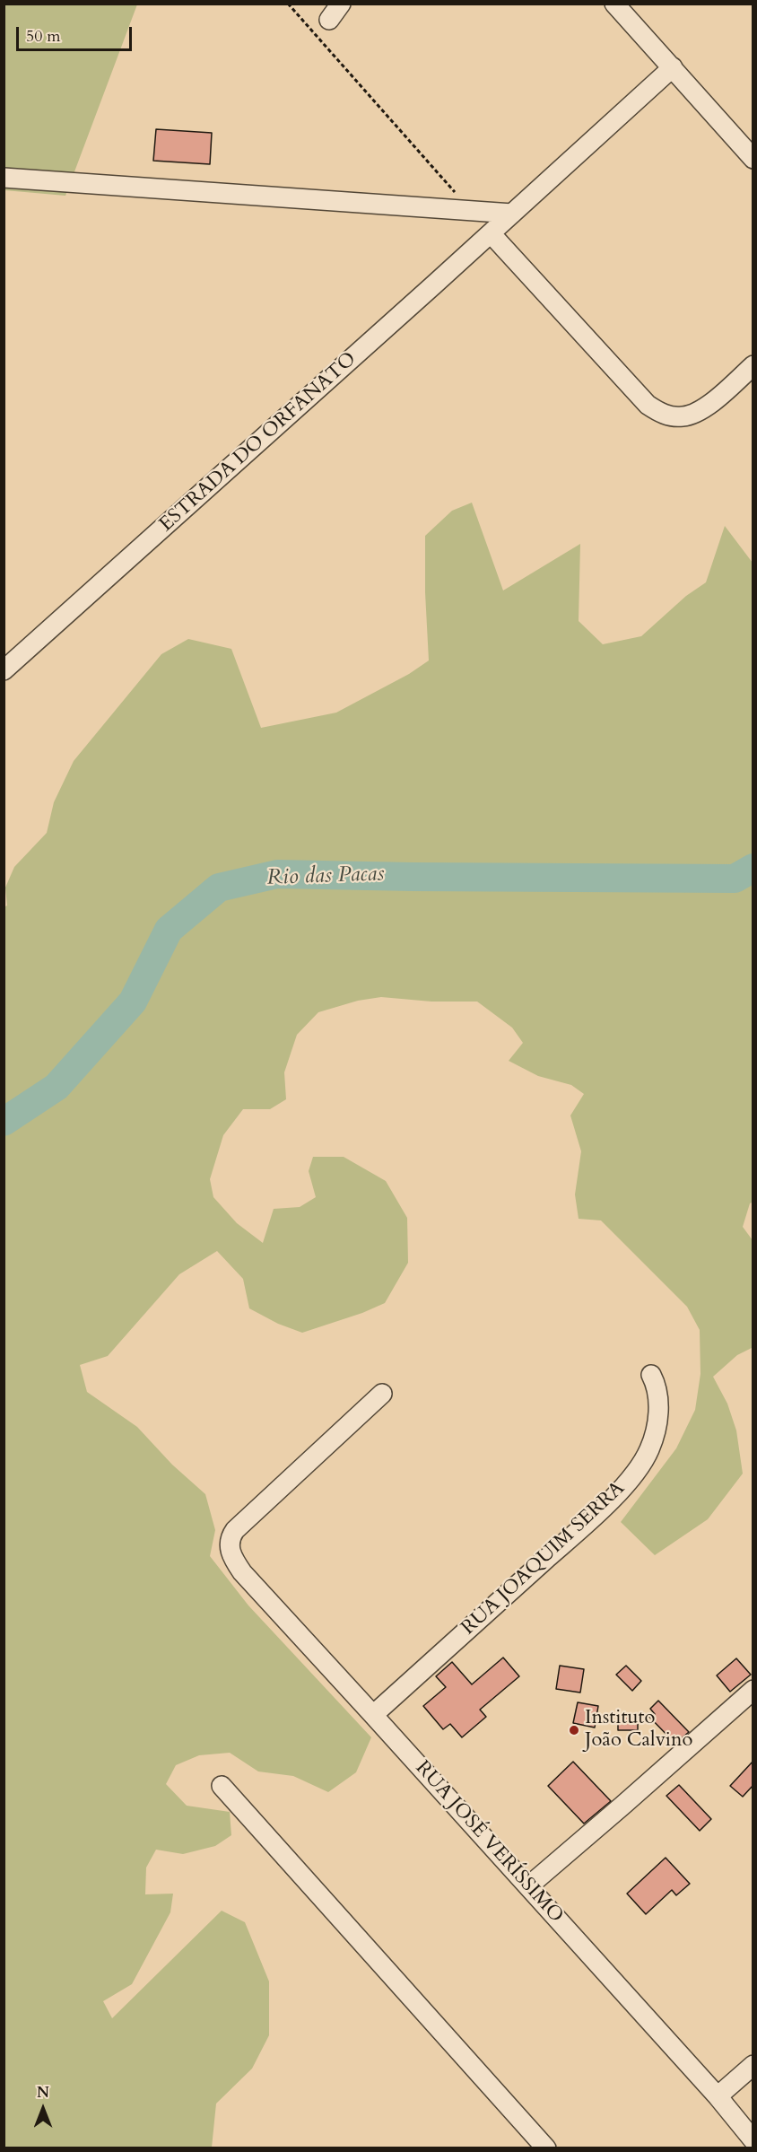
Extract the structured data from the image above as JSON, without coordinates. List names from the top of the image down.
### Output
{
  "streets": {
    "street": ["ESTRADA DO ORFANATO", "RUA JOAQUIM SERRA", "RUA JOSÉ VERÍSSIMO"]
  },
  "crossings": [
    ["RUA JOAQUIM SERRA", "RUA JOSÉ VERÍSSIMO"]
  ],
  "water": ["Rio das Pacas"],
  "places": ["Instituto João Calvino"],
  "scale_bar": "50 m",
  "north": "top"
}
